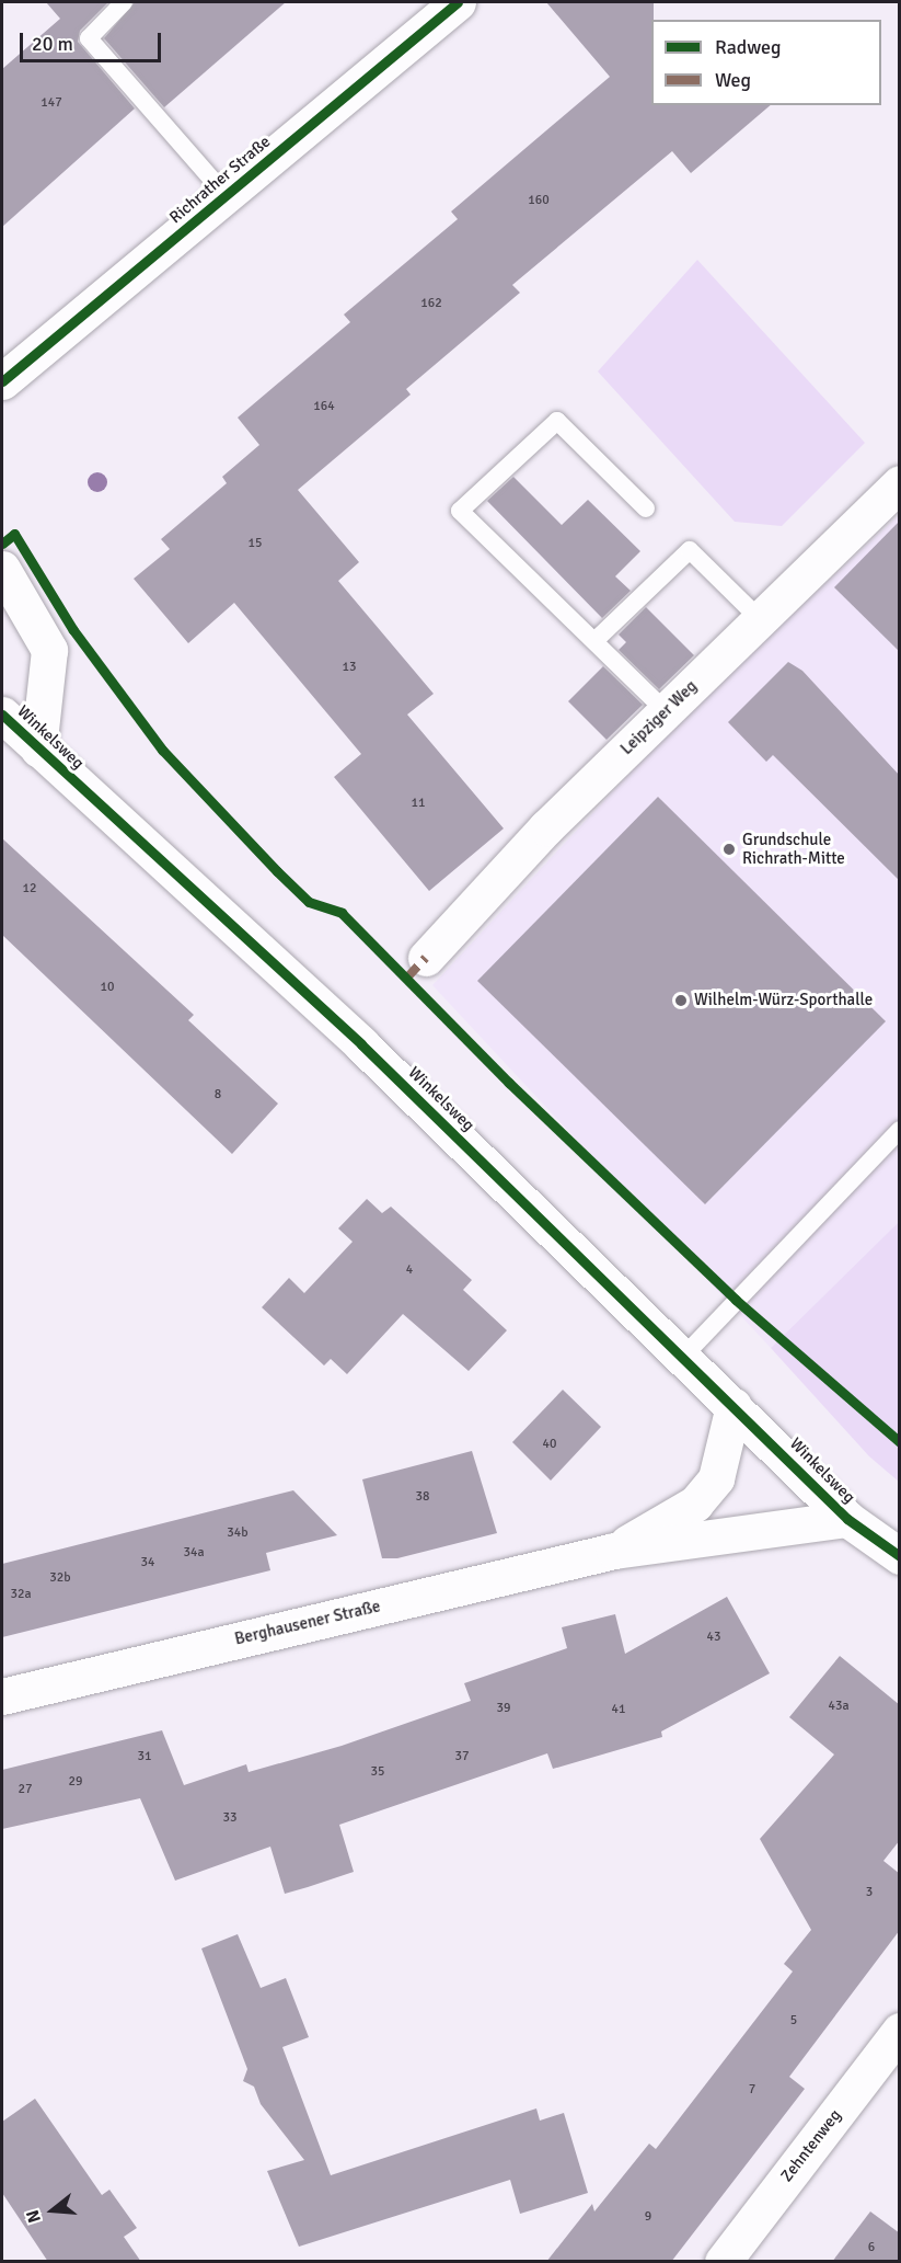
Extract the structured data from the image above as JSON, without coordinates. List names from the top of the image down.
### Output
{
  "streets": {
    "street": [
      "Richrather Straße",
      "Leipziger Weg",
      "Winkelsweg",
      "Berghausener Straße",
      "Zehntenweg"
    ]
  },
  "crossings": [
    ["Winkelsweg", "Berghausener Straße"]
  ],
  "places": ["Grundschule Richrath-Mitte", "Wilhelm-Würz-Sporthalle"],
  "house_numbers": [
    "147",
    "160",
    "162",
    "164",
    "15",
    "13",
    "11",
    "12",
    "10",
    "8",
    "4",
    "40",
    "38",
    "34b",
    "34a",
    "34",
    "32b",
    "32a",
    "43",
    "43a",
    "39",
    "41",
    "31",
    "37",
    "35",
    "29",
    "27",
    "33",
    "3",
    "5",
    "7",
    "9",
    "6"
  ],
  "legend": ["Radweg", "Weg"],
  "scale_bar": "20 m",
  "north": "left"
}
